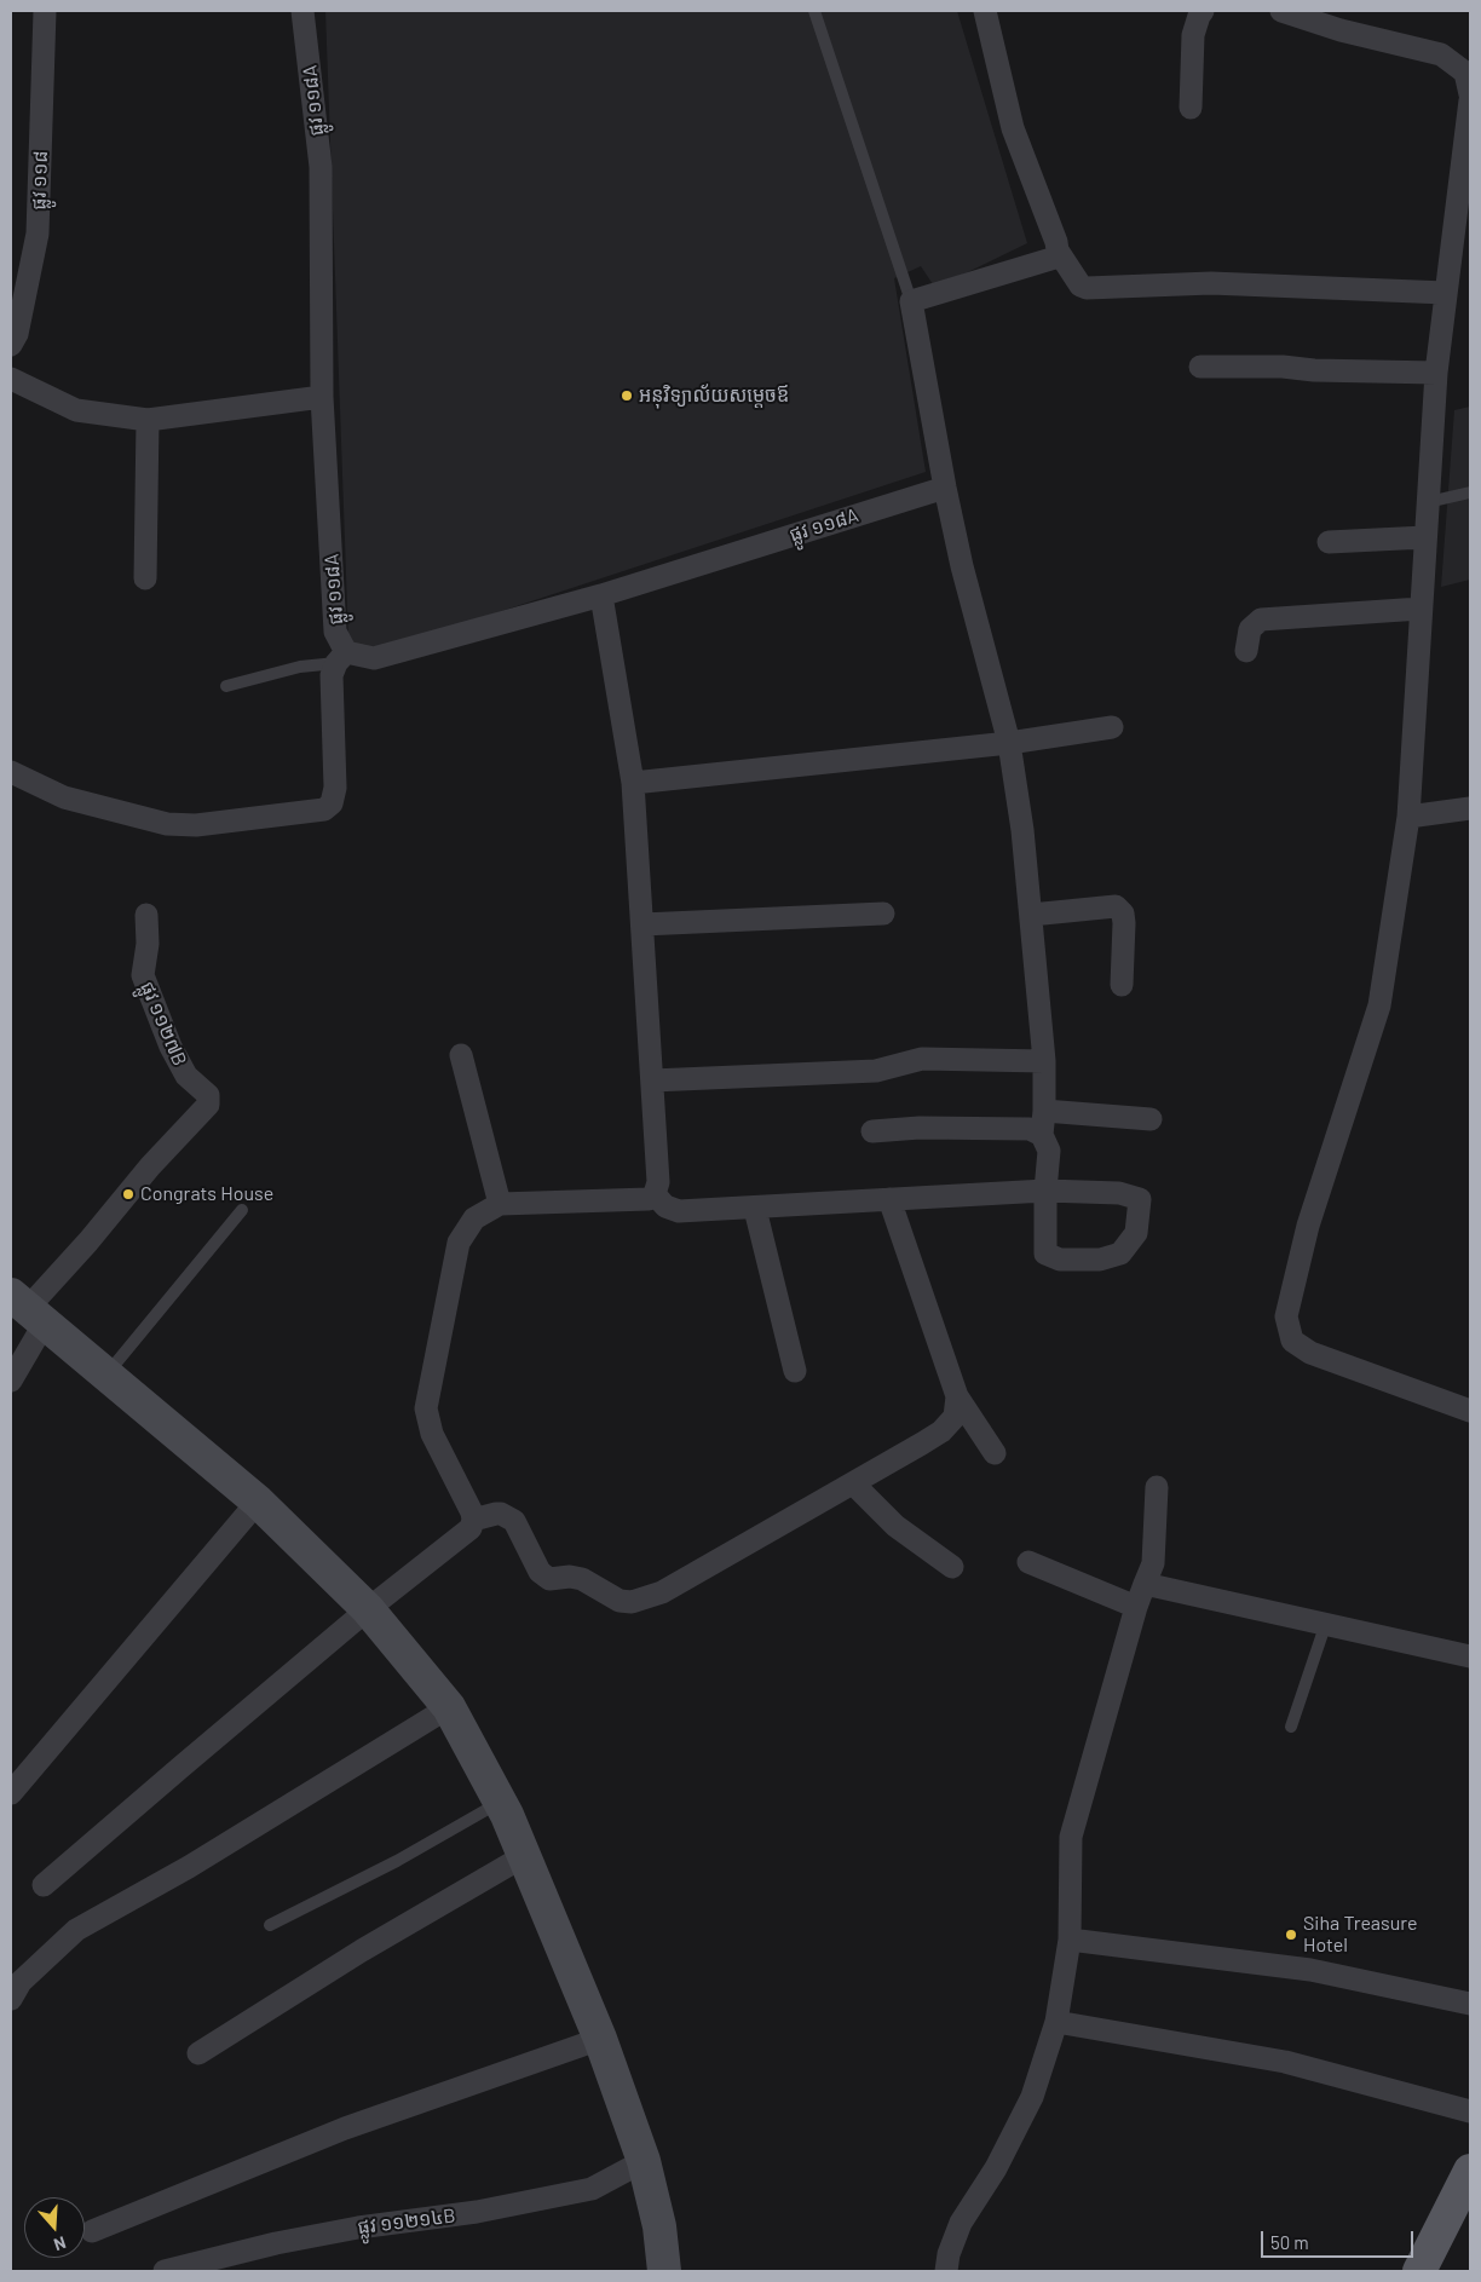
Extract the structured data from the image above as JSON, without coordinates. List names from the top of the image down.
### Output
{
  "streets": {
    "street": [
      "ផ្លូវ ១១៨A",
      "ផ្លូវ ១១៨",
      "ផ្លូវ ១១២៧B",
      "ផ្លូវ ១១២១៤B"
    ]
  },
  "places": ["អនុវិទ្យាល័យសម្តេចឪ", "Congrats House", "Siha Treasure Hotel"],
  "scale_bar": "50 m",
  "north": "bottom"
}
